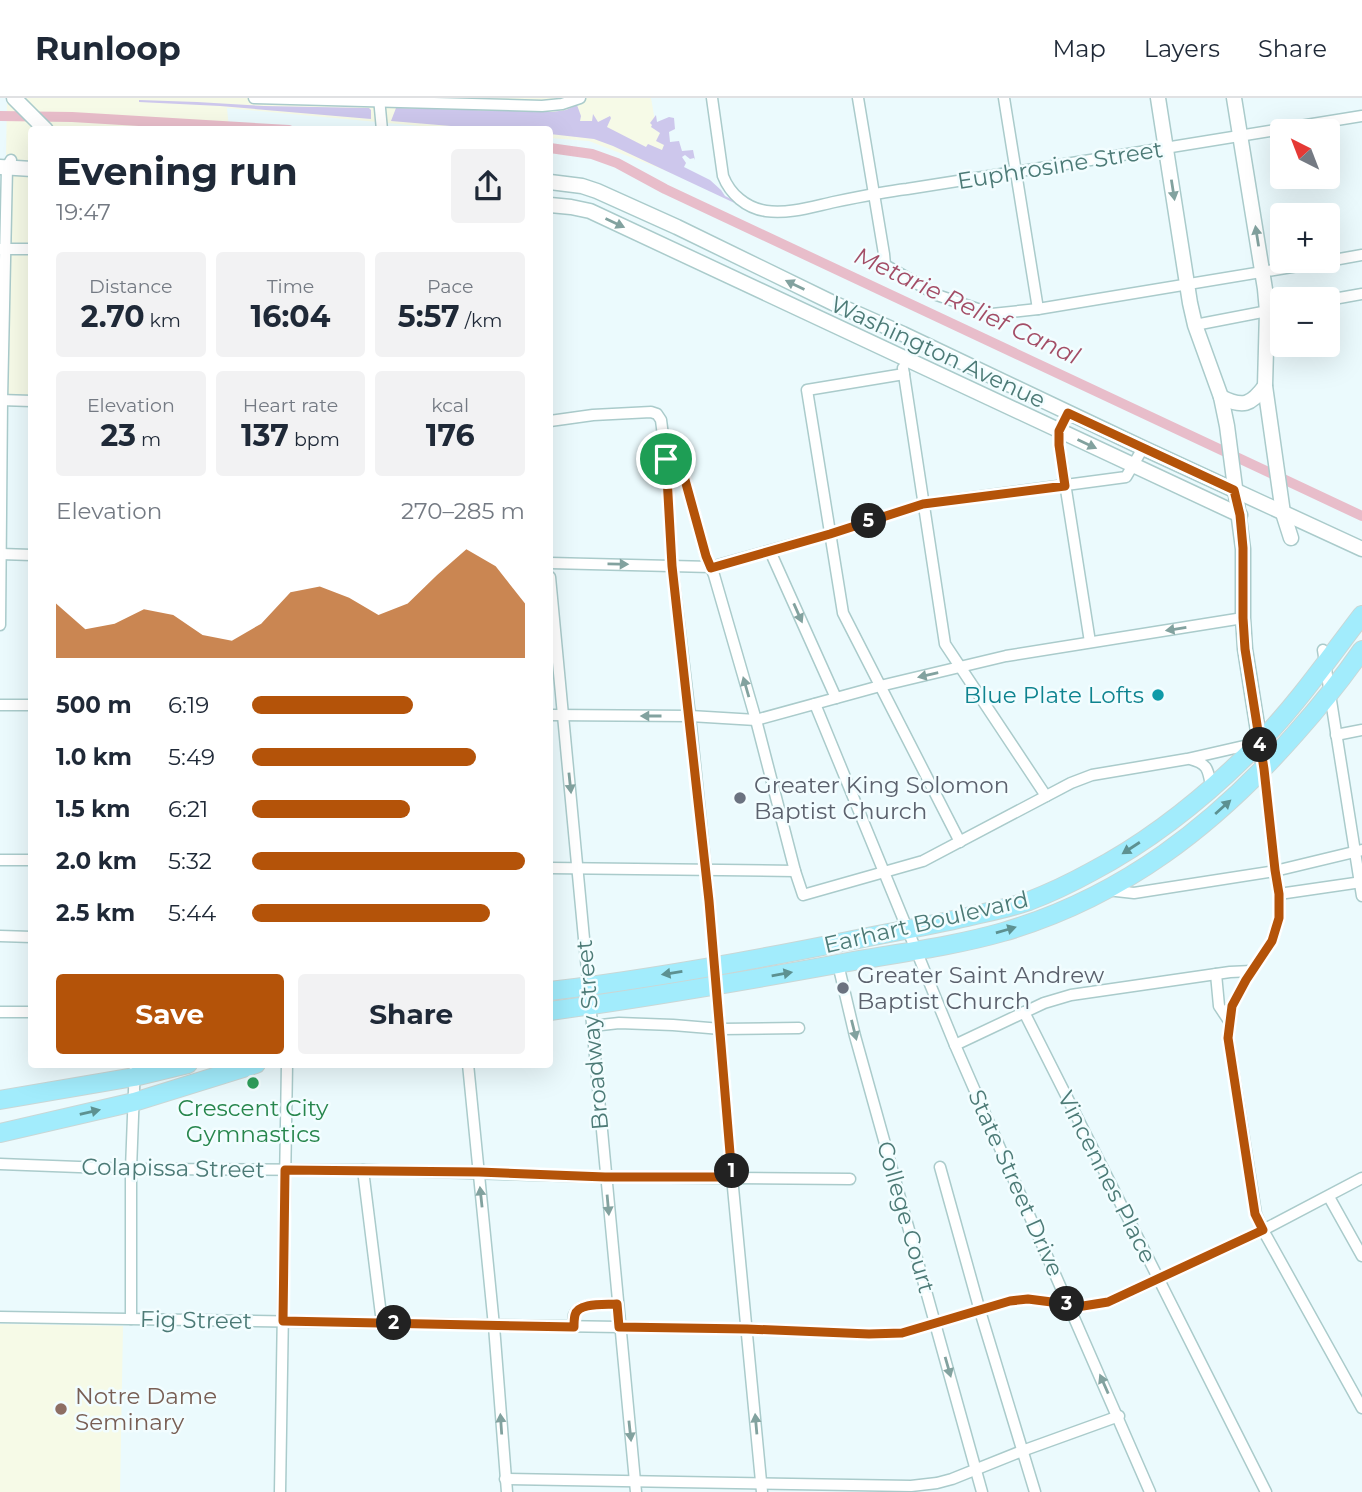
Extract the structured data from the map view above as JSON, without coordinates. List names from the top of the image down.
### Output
{
  "streets": {
    "main road": ["Earhart Boulevard"],
    "street": [
      "Euphrosine Street",
      "Washington Avenue",
      "Broadway Street",
      "Colapissa Street",
      "Vincennes Place",
      "State Street Drive",
      "College Court",
      "Fig Street"
    ]
  },
  "crossings": [
    ["Earhart Boulevard", "Broadway Street"],
    ["Earhart Boulevard", "State Street Drive"],
    ["Earhart Boulevard", "College Court"],
    ["Broadway Street", "Colapissa Street"],
    ["Broadway Street", "Fig Street"],
    ["Vincennes Place", "Fig Street"],
    ["State Street Drive", "Fig Street"],
    ["College Court", "Fig Street"]
  ],
  "one_way": ["Broadway Street"],
  "water": ["Metarie Relief Canal"],
  "places": [
    "Blue Plate Lofts",
    "Greater King Solomon Baptist Church",
    "Greater Saint Andrew Baptist Church",
    "Crescent City Gymnastics",
    "Notre Dame Seminary"
  ],
  "north": "top left",
  "page": {
    "header": "Runloop",
    "nav": ["Map", "Layers", "Share"],
    "map_buttons": ["+", "−"],
    "heading": ["Evening run", "19:47"],
    "stats": [
      ["Distance", "2.70 km"],
      ["Time", "16:04"],
      ["Pace", "5:57 /km"],
      ["Elevation", "23 m"],
      ["Heart rate", "137 bpm"],
      ["kcal", "176"]
    ],
    "chart": ["Elevation", "270–285 m"],
    "pins": [
      "5",
      "4",
      "1",
      "3",
      "2"
    ],
    "list": [
      {
        "name": "500 m",
        "note": "6:19"
      },
      {
        "name": "1.0 km",
        "note": "5:49"
      },
      {
        "name": "1.5 km",
        "note": "6:21"
      },
      {
        "name": "2.0 km",
        "note": "5:32"
      },
      {
        "name": "2.5 km",
        "note": "5:44"
      }
    ],
    "buttons": ["Save", "Share"]
  }
}
